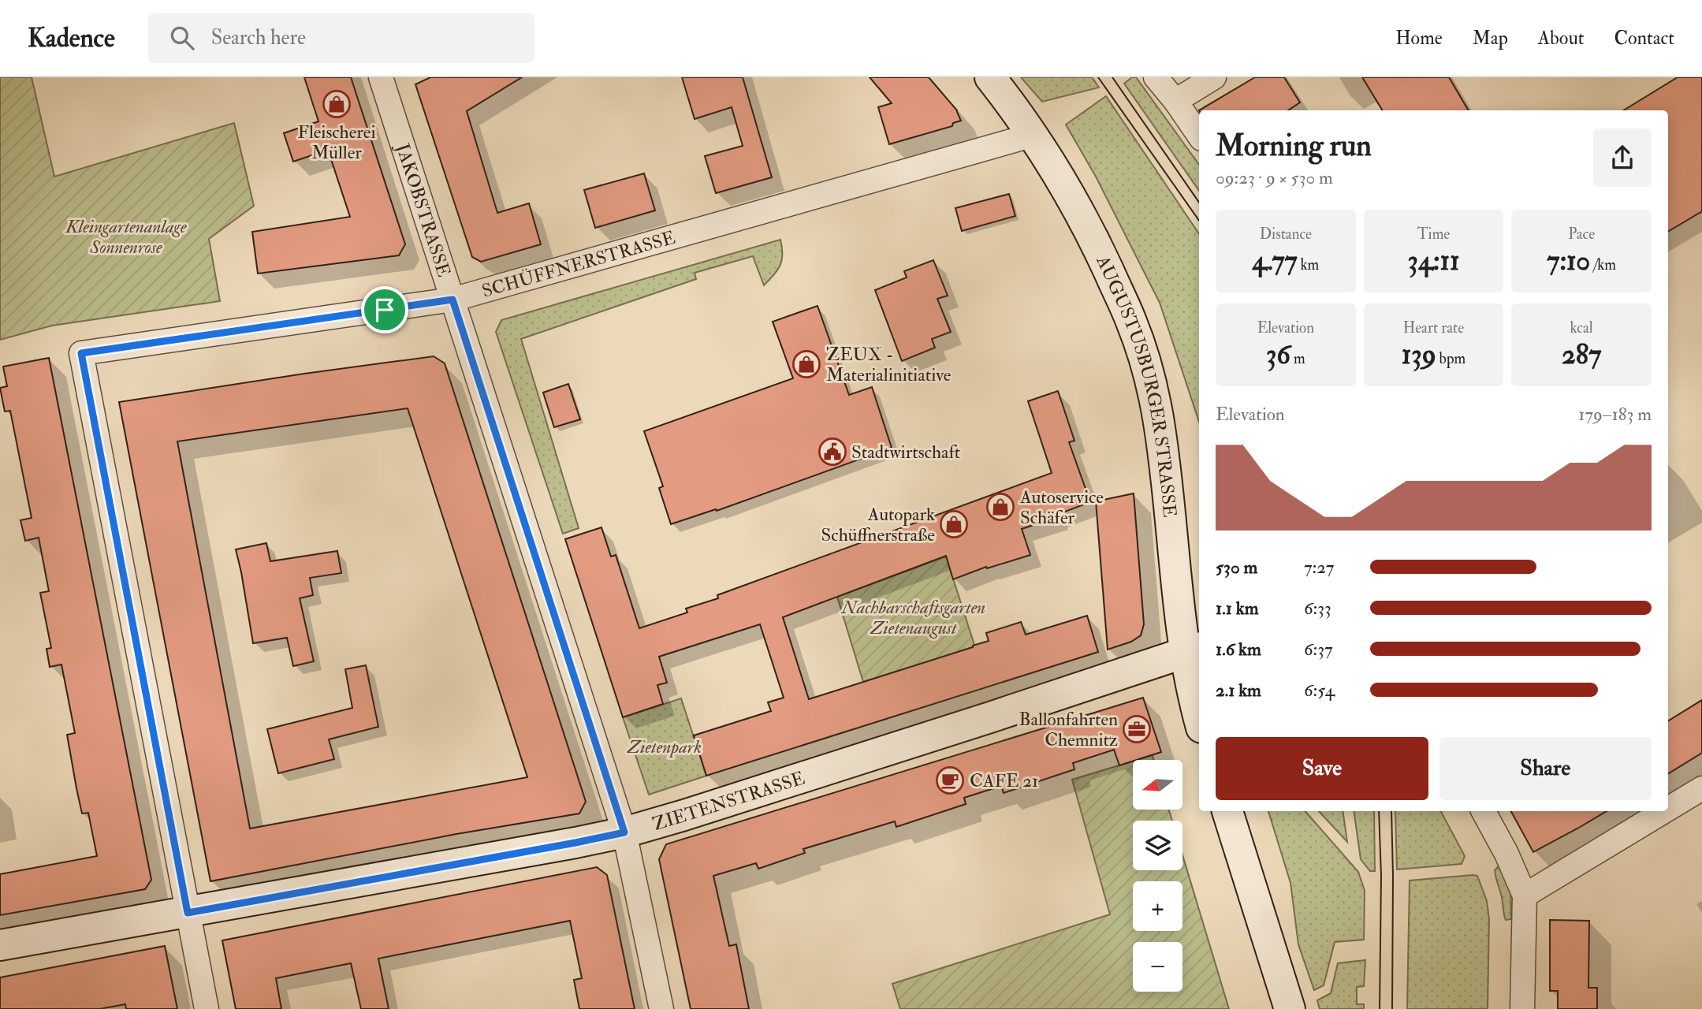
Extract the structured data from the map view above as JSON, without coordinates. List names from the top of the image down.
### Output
{
  "streets": {
    "street": [
      "JAKOBSTRASSE",
      "SCHÜFFNERSTRASSE",
      "AUGUSTUSBURGER STRASSE",
      "ZIETENSTRASSE"
    ]
  },
  "crossings": [
    ["JAKOBSTRASSE", "SCHÜFFNERSTRASSE"],
    ["JAKOBSTRASSE", "ZIETENSTRASSE"],
    ["SCHÜFFNERSTRASSE", "AUGUSTUSBURGER STRASSE"],
    ["SCHÜFFNERSTRASSE", "ZIETENSTRASSE"],
    ["AUGUSTUSBURGER STRASSE", "ZIETENSTRASSE"]
  ],
  "parks": ["Kleingartenanlage Sonnenrose", "Nachbarschaftsgarten Zietenaugust", "Zietenpark"],
  "places": {
    "shop": [
      "Fleischerei Müller",
      "ZEUX - Materialinitiative",
      "Autoservice Schäfer",
      "Autopark Schüffnerstraße"
    ],
    "public building": ["Stadtwirtschaft"],
    "office": ["Ballonfahrten Chemnitz"],
    "cafe": ["CAFE 21"]
  },
  "north": "left",
  "page": {
    "header": "Kadence",
    "search": "Search here",
    "nav": [
      "Home",
      "Map",
      "About",
      "Contact"
    ],
    "heading": ["Morning run", "09:23 · 9 × 530 m"],
    "stats": [
      ["Distance", "4.77 km"],
      ["Time", "34:11"],
      ["Pace", "7:10 /km"],
      ["Elevation", "36 m"],
      ["Heart rate", "139 bpm"],
      ["kcal", "287"]
    ],
    "chart": ["Elevation", "179–183 m"],
    "list": [
      {
        "name": "530 m",
        "note": "7:27"
      },
      {
        "name": "1.1 km",
        "note": "6:33"
      },
      {
        "name": "1.6 km",
        "note": "6:37"
      },
      {
        "name": "2.1 km",
        "note": "6:54"
      }
    ],
    "buttons": ["Save", "Share"],
    "map_buttons": ["+", "−"]
  }
}
